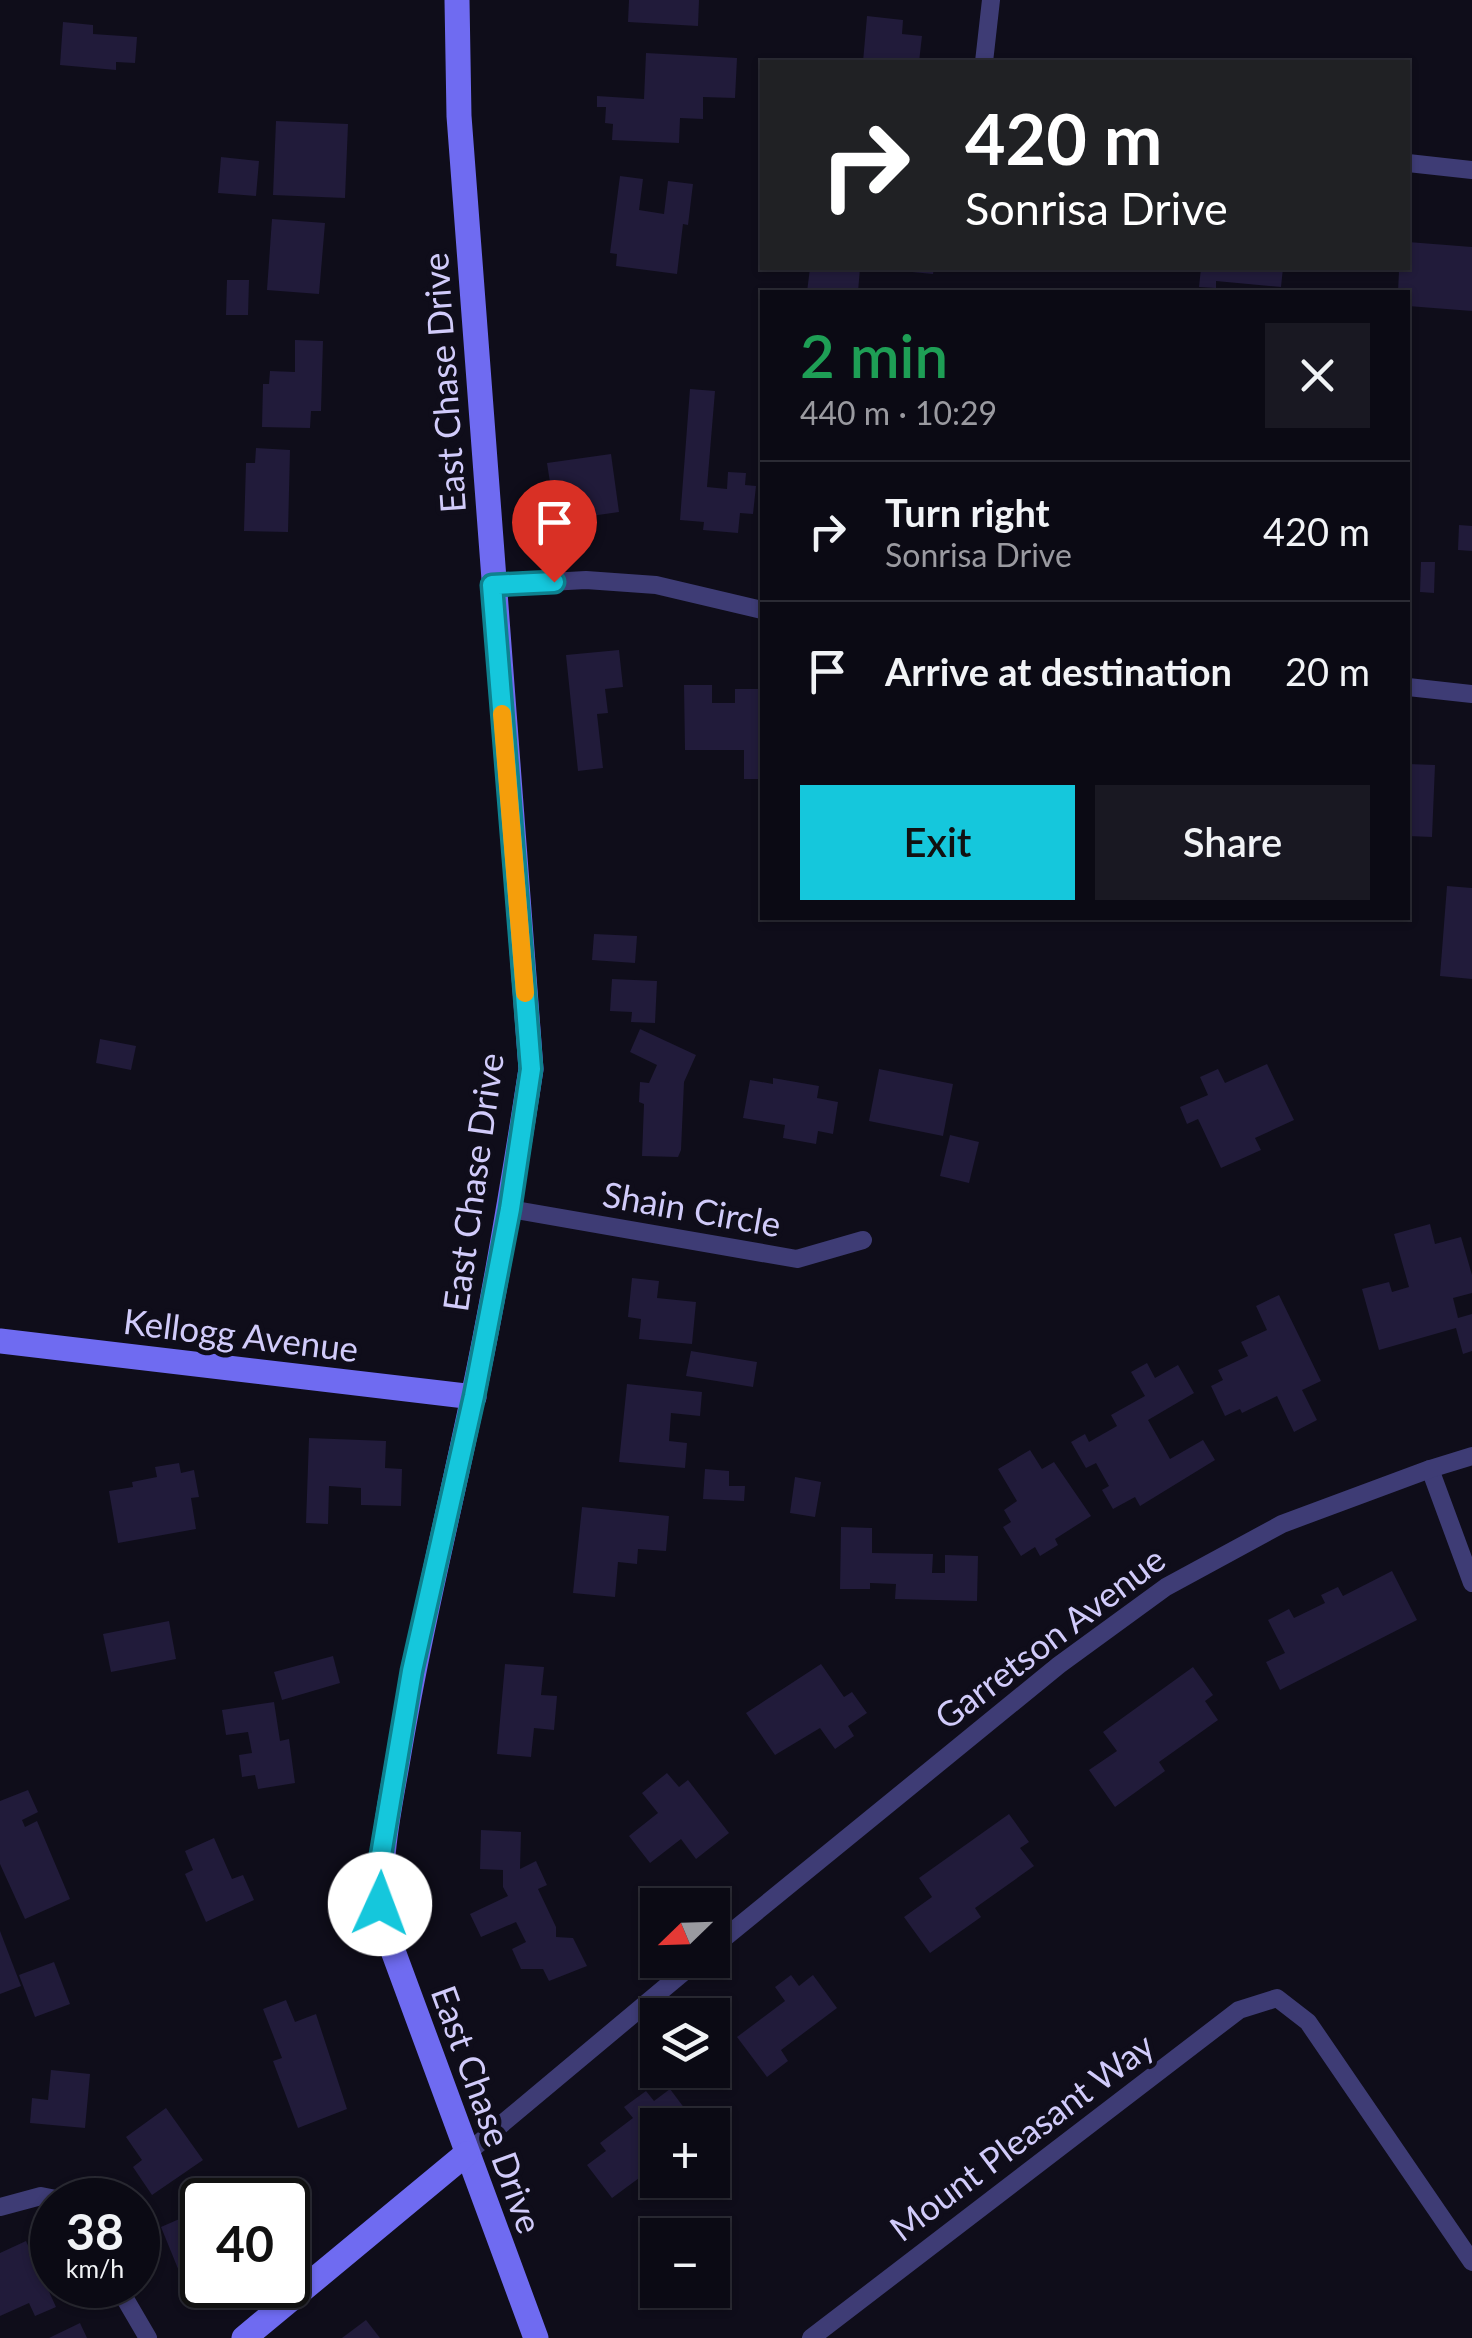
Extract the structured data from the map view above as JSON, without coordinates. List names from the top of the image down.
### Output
{
  "streets": {
    "street": [
      "East Chase Drive",
      "Shain Circle",
      "Kellogg Avenue",
      "Garretson Avenue",
      "Mount Pleasant Way"
    ]
  },
  "crossings": [
    ["East Chase Drive", "Shain Circle"],
    ["East Chase Drive", "Kellogg Avenue"]
  ],
  "north": "bottom left",
  "page": {
    "turn": ["420 m", "Sonrisa Drive"],
    "heading": ["2 min", "440 m · 10:29"],
    "list": [
      {
        "name": "Turn right",
        "note": "Sonrisa Drive",
        "value": "420 m"
      },
      {
        "name": "Arrive at destination",
        "value": "20 m"
      }
    ],
    "buttons": ["Exit", "Share"],
    "map_buttons": ["+", "−"],
    "speed": "38 km/h",
    "limit": "40"
  }
}
